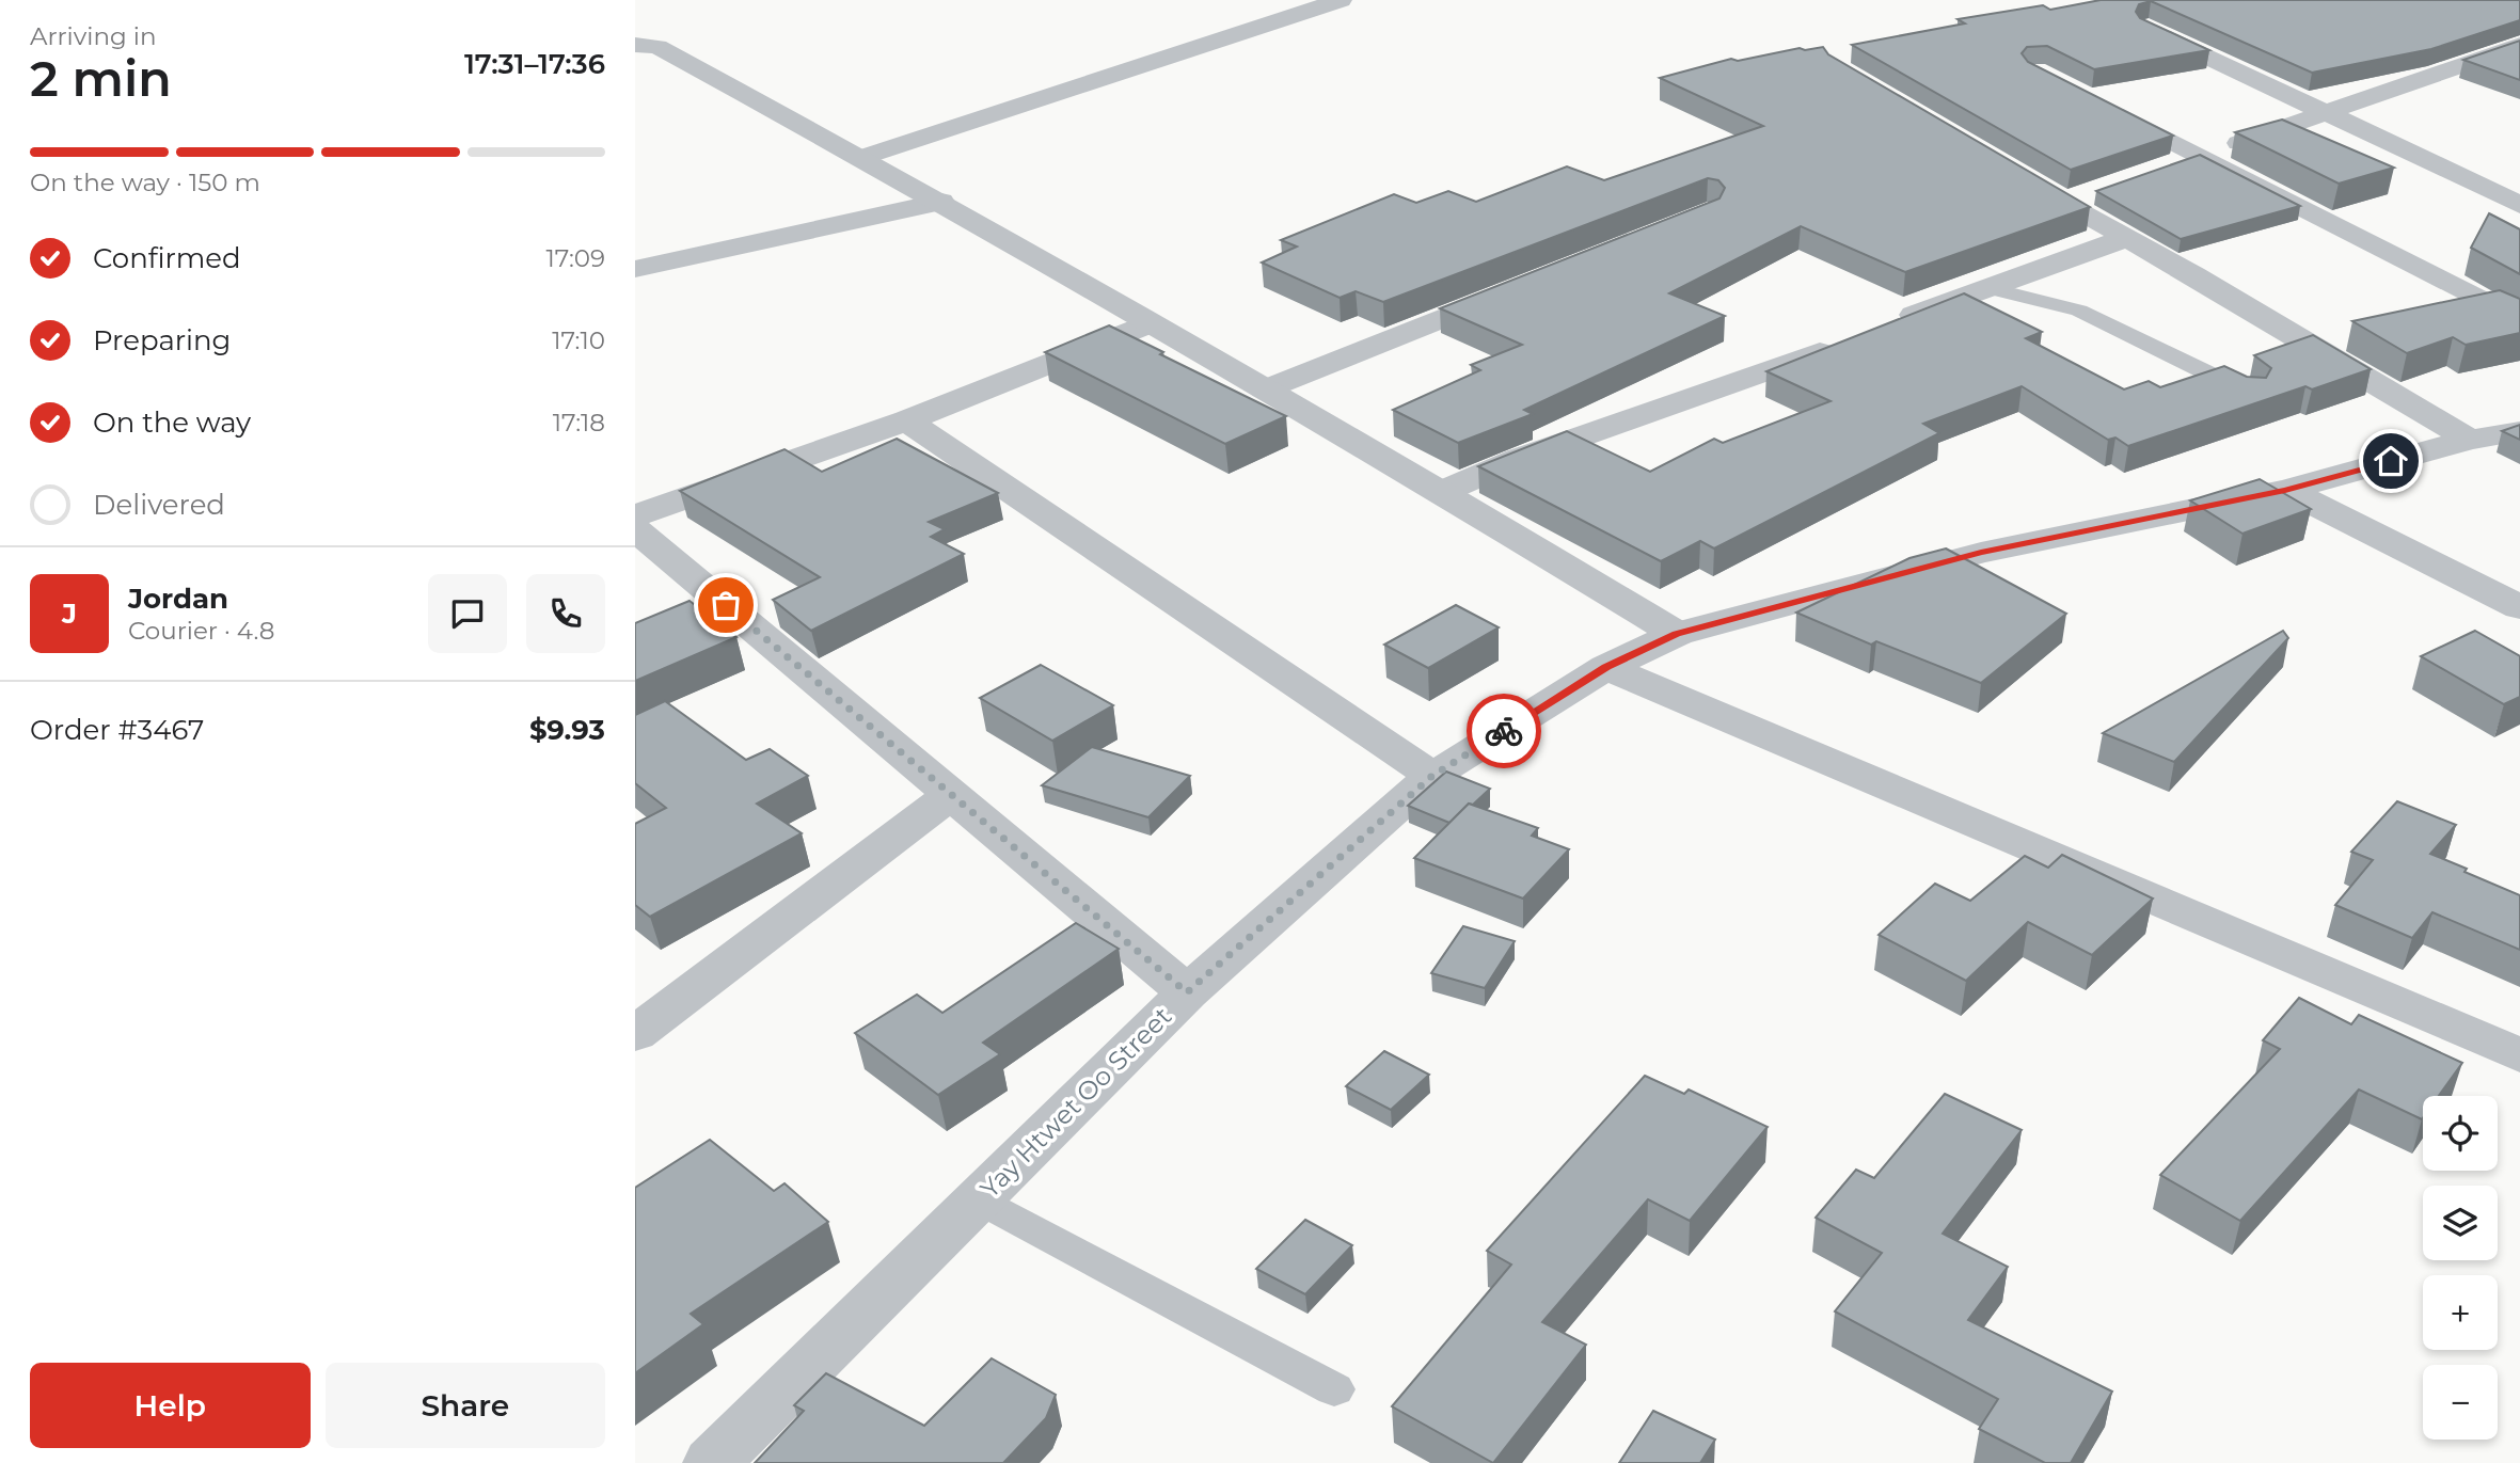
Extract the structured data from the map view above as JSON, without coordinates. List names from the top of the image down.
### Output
{
  "streets": {
    "street": ["Yay Htwet Oo Street"]
  },
  "page": {
    "heading": ["2 min", "Arriving in", "17:31–17:36"],
    "panel": [
      "Jordan",
      "Courier · 4.8",
      "Order #3467",
      "$9.93"
    ],
    "bar": "On the way · 150 m",
    "list": [
      ["Confirmed", "17:09"],
      ["Preparing", "17:10"],
      ["On the way", "17:18"],
      "Delivered"
    ],
    "round": "J",
    "map_buttons": ["+", "−"],
    "buttons": ["Help", "Share"]
  }
}
